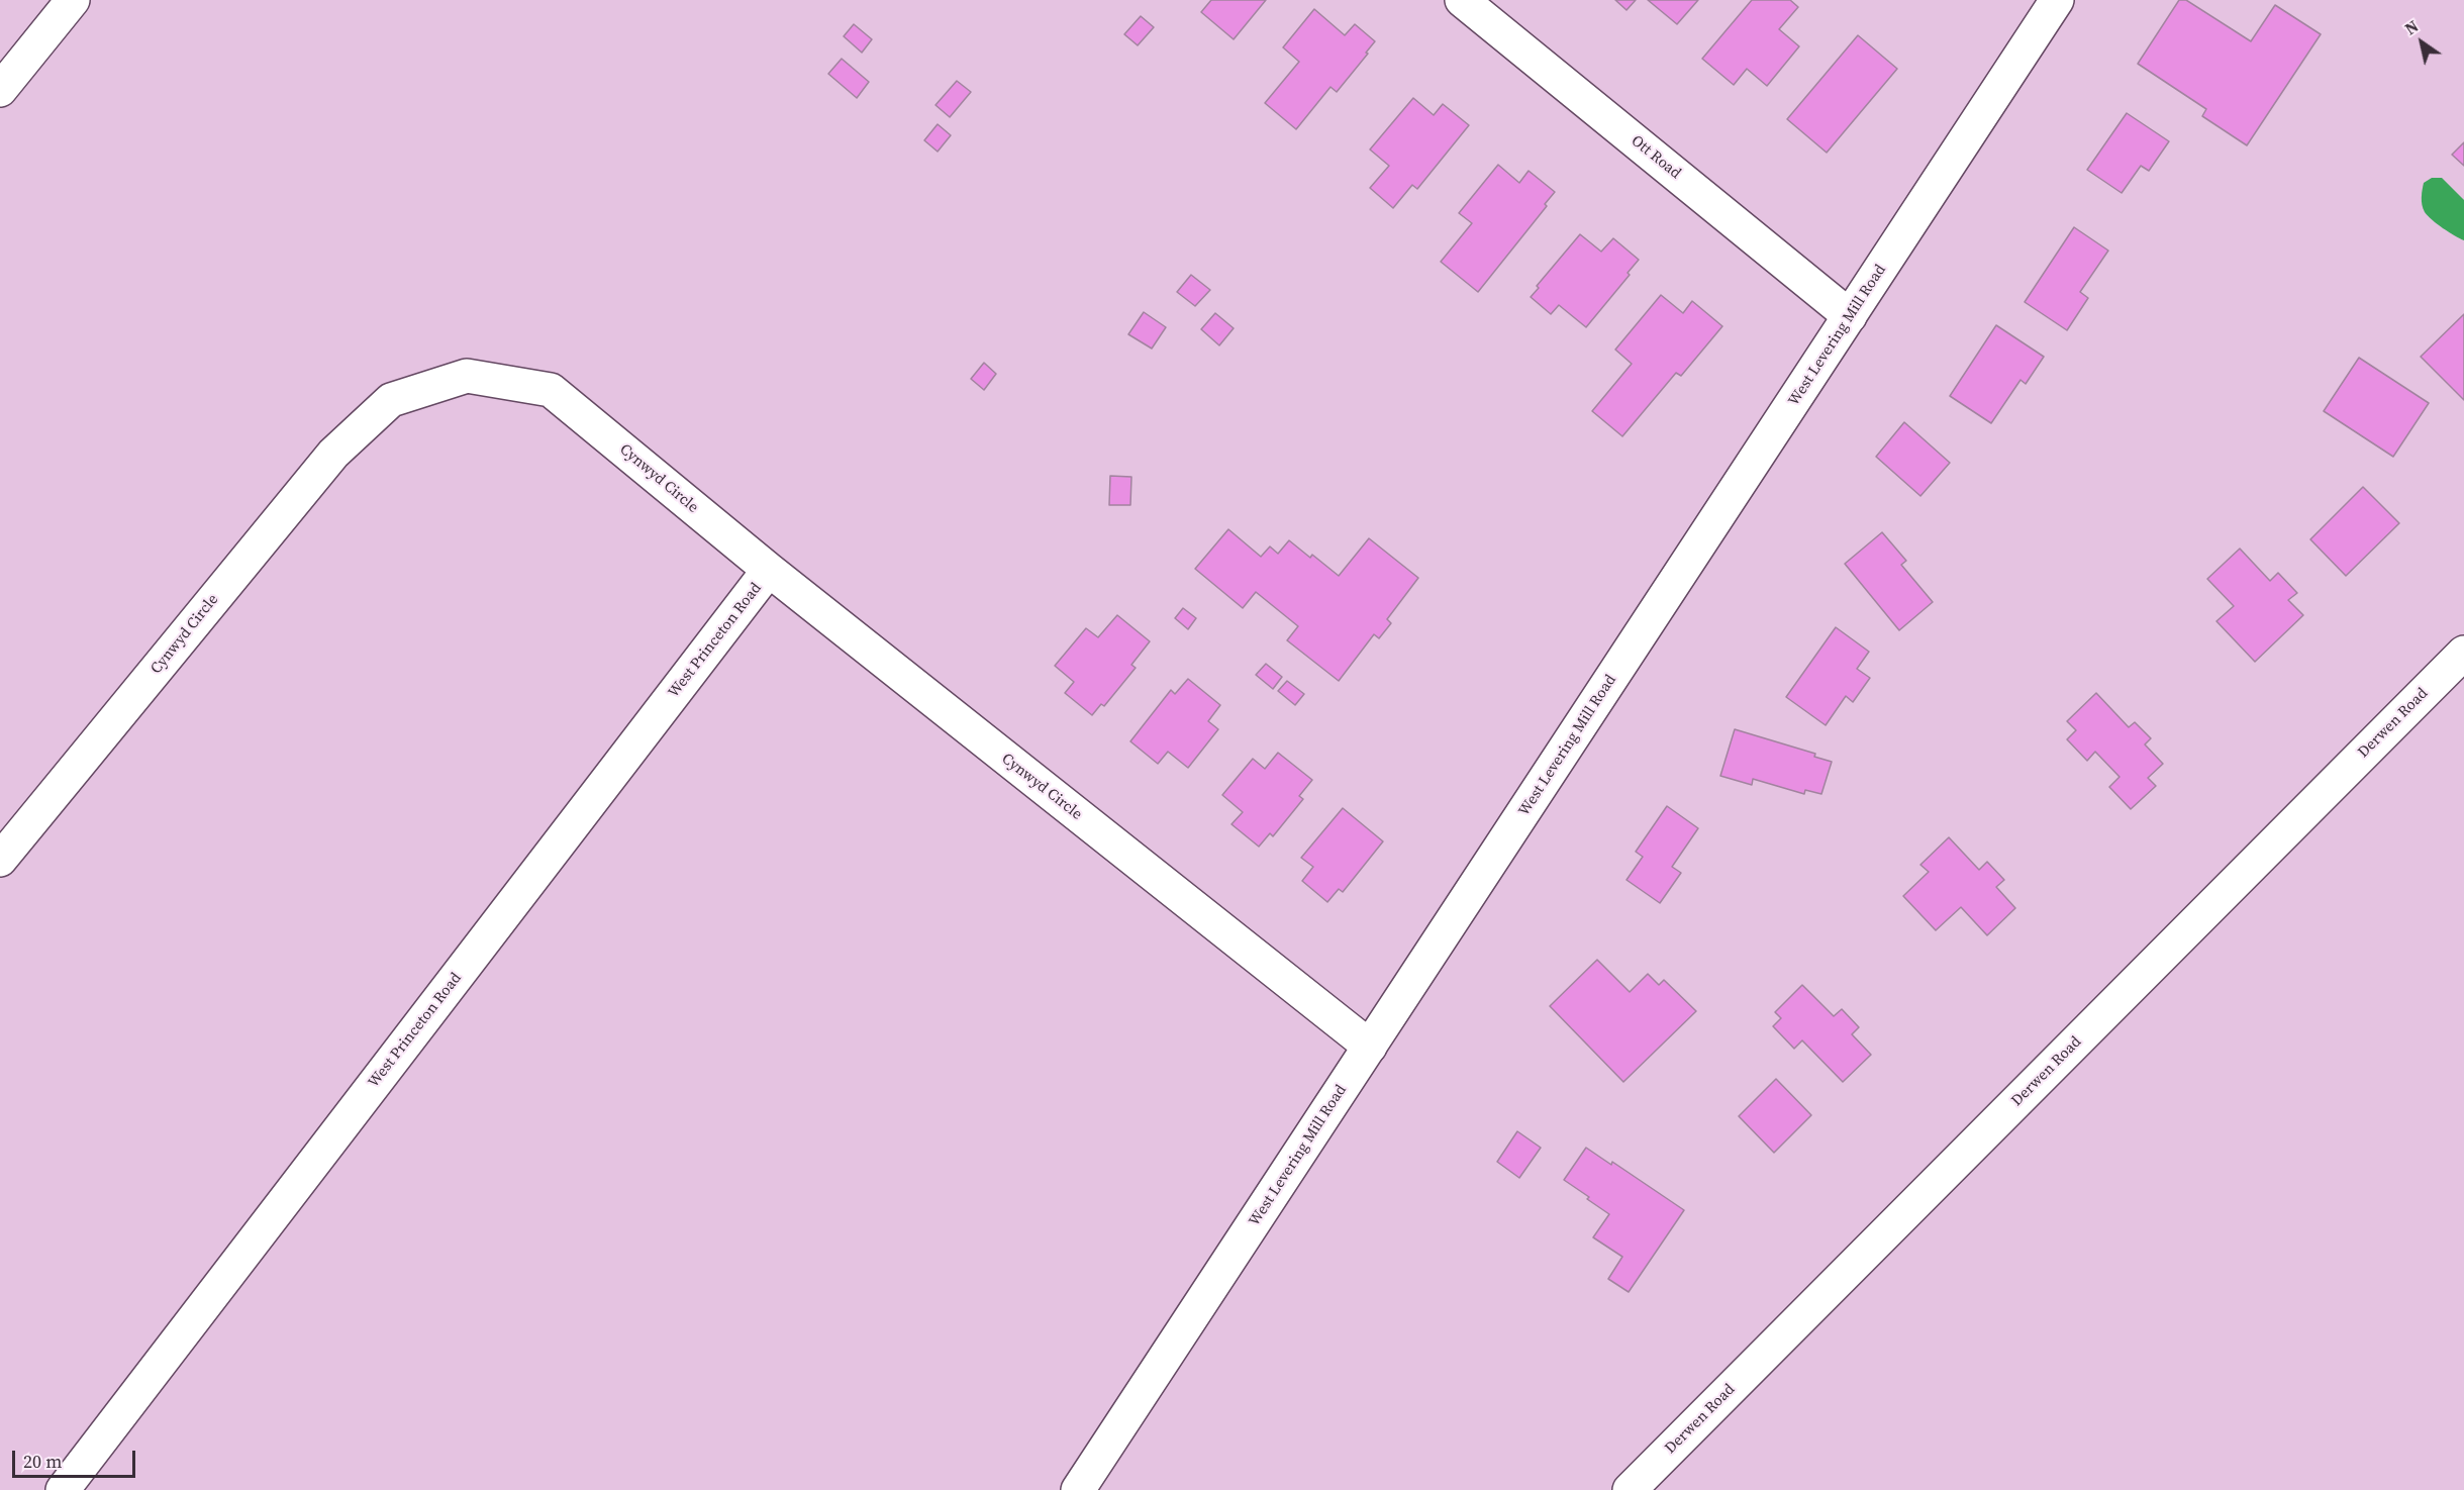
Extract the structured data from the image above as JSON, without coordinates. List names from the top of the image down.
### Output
{
  "streets": {
    "street": [
      "Ott Road",
      "West Levering Mill Road",
      "Cynwyd Circle",
      "West Princeton Road",
      "Derwen Road"
    ]
  },
  "crossings": [
    ["Ott Road", "West Levering Mill Road"],
    ["West Levering Mill Road", "Cynwyd Circle"],
    ["Cynwyd Circle", "West Princeton Road"]
  ],
  "scale_bar": "20 m",
  "north": "top left"
}
